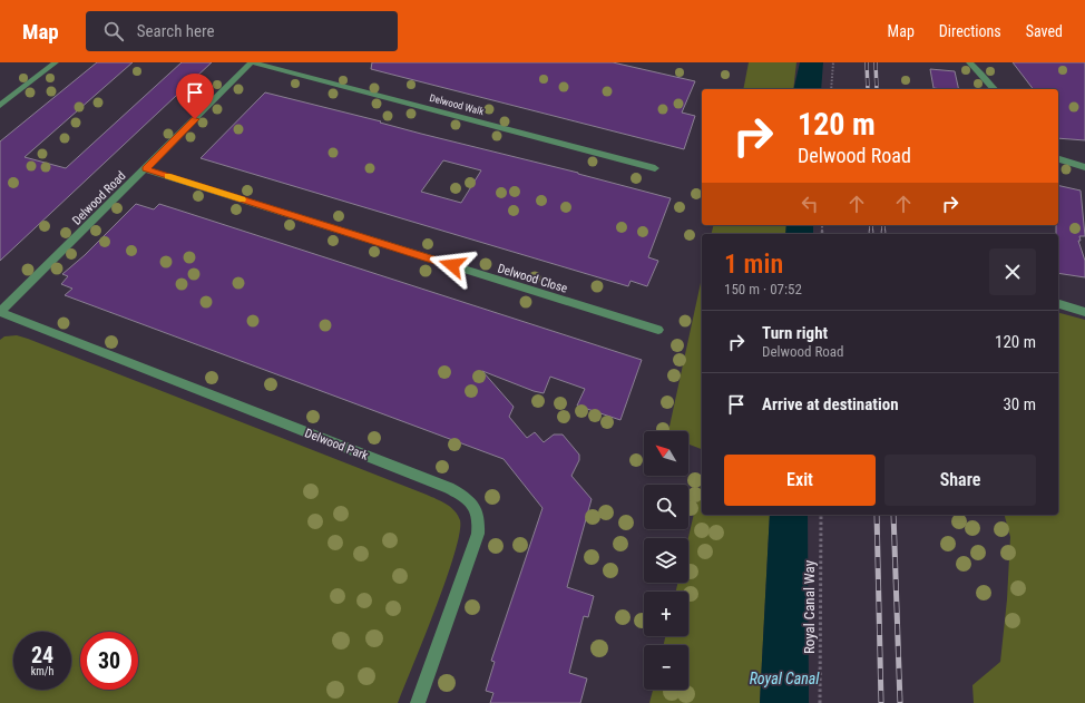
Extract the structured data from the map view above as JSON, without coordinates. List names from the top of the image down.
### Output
{
  "streets": {
    "street": [
      "Delwood Walk",
      "Delwood Road",
      "Delwood Close",
      "Delwood Park"
    ],
    "path": ["Royal Canal Way"]
  },
  "crossings": [
    ["Delwood Walk", "Delwood Road"],
    ["Delwood Road", "Delwood Close"],
    ["Delwood Road", "Delwood Park"]
  ],
  "water": ["Royal Canal"],
  "north": "top left",
  "page": {
    "header": "Map",
    "search": "Search here",
    "nav": ["Map", "Directions", "Saved"],
    "turn": ["120 m", "Delwood Road"],
    "heading": ["1 min", "150 m · 07:52"],
    "list": [
      {
        "name": "Turn right",
        "note": "Delwood Road",
        "value": "120 m"
      },
      {
        "name": "Arrive at destination",
        "value": "30 m"
      }
    ],
    "map_buttons": ["+", "−"],
    "buttons": ["Exit", "Share"],
    "speed": "24 km/h",
    "limit": "30"
  }
}
